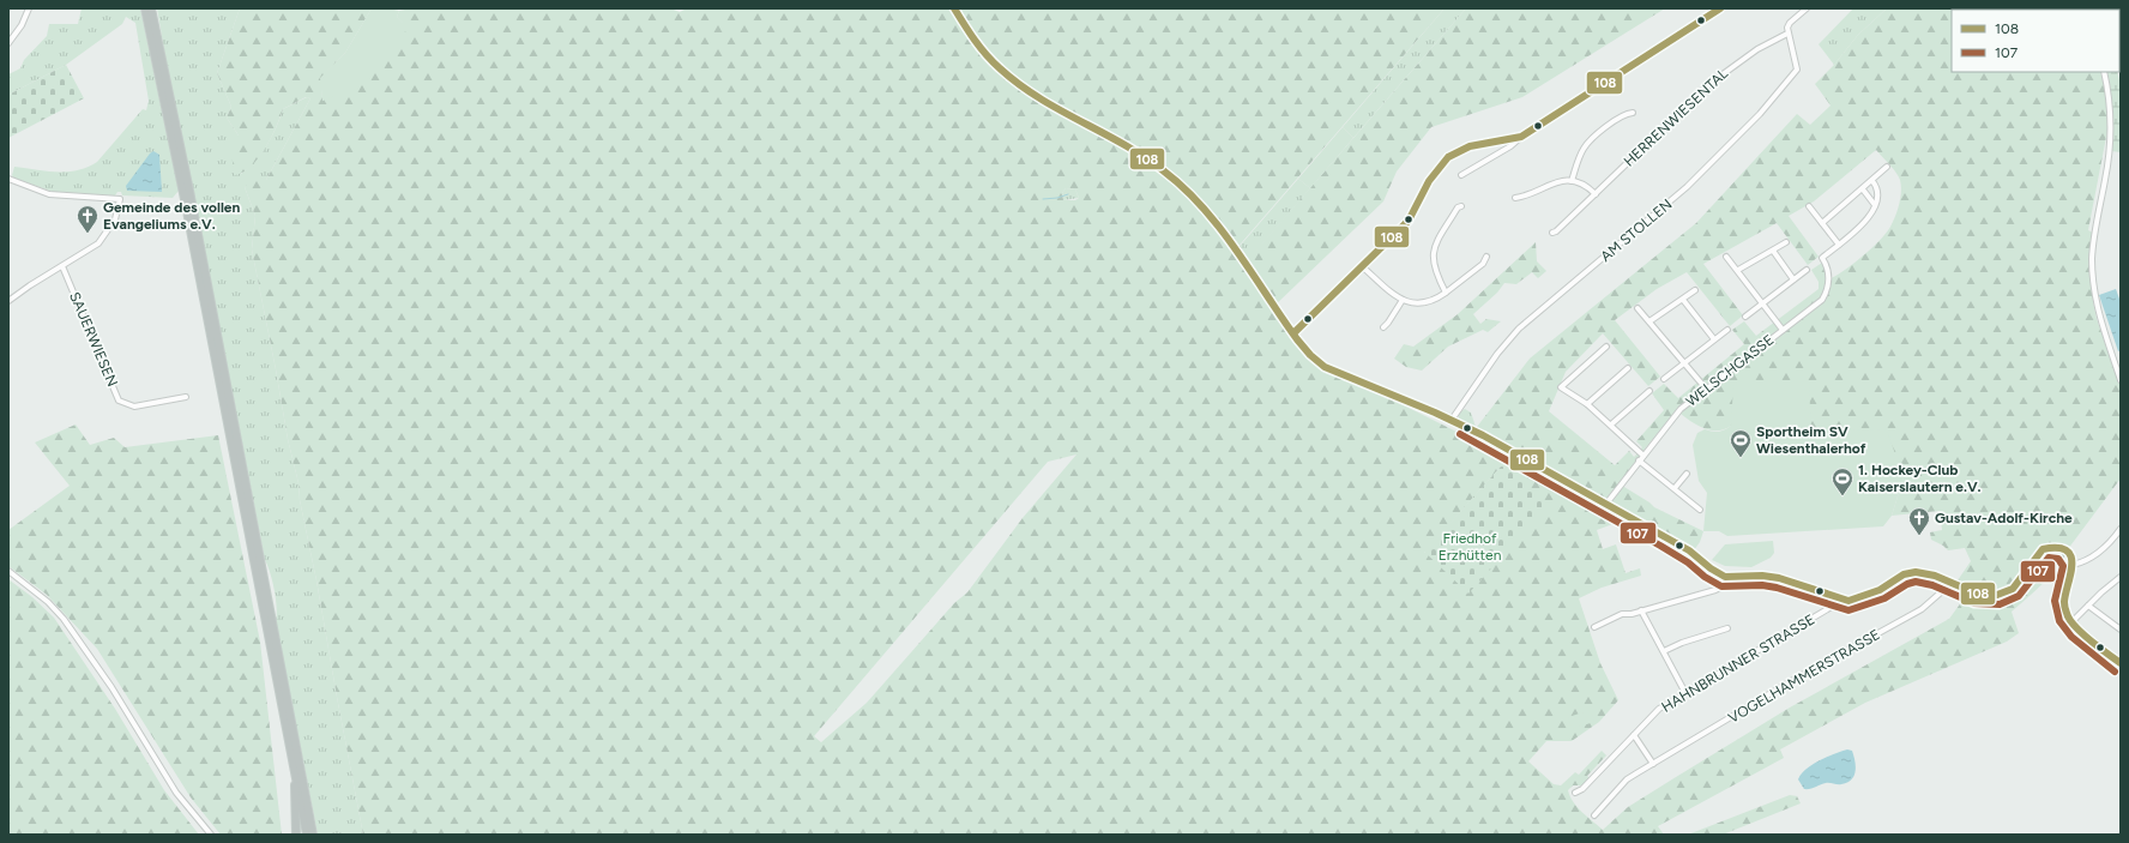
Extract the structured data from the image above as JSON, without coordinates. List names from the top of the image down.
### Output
{
  "streets": {
    "street": [
      "HERRENWIESENTAL",
      "AM STOLLEN",
      "SAUERWIESEN",
      "WELSCHGASSE",
      "HAHNBRUNNER STRASSE",
      "VOGELHAMMERSTRASSE"
    ]
  },
  "crossings": [
    ["HERRENWIESENTAL", "AM STOLLEN"]
  ],
  "parks": ["Friedhof Erzhütten"],
  "places": {
    "church": ["Gemeinde des vollen Evangeliums e.V.", "Gustav-Adolf-Kirche"],
    "sports": ["Sportheim SV Wiesenthalerhof", "1. Hockey-Club Kaiserslautern e.V."]
  },
  "lines": ["transit line 108", "transit line 107"],
  "legend": ["108", "107"]
}
